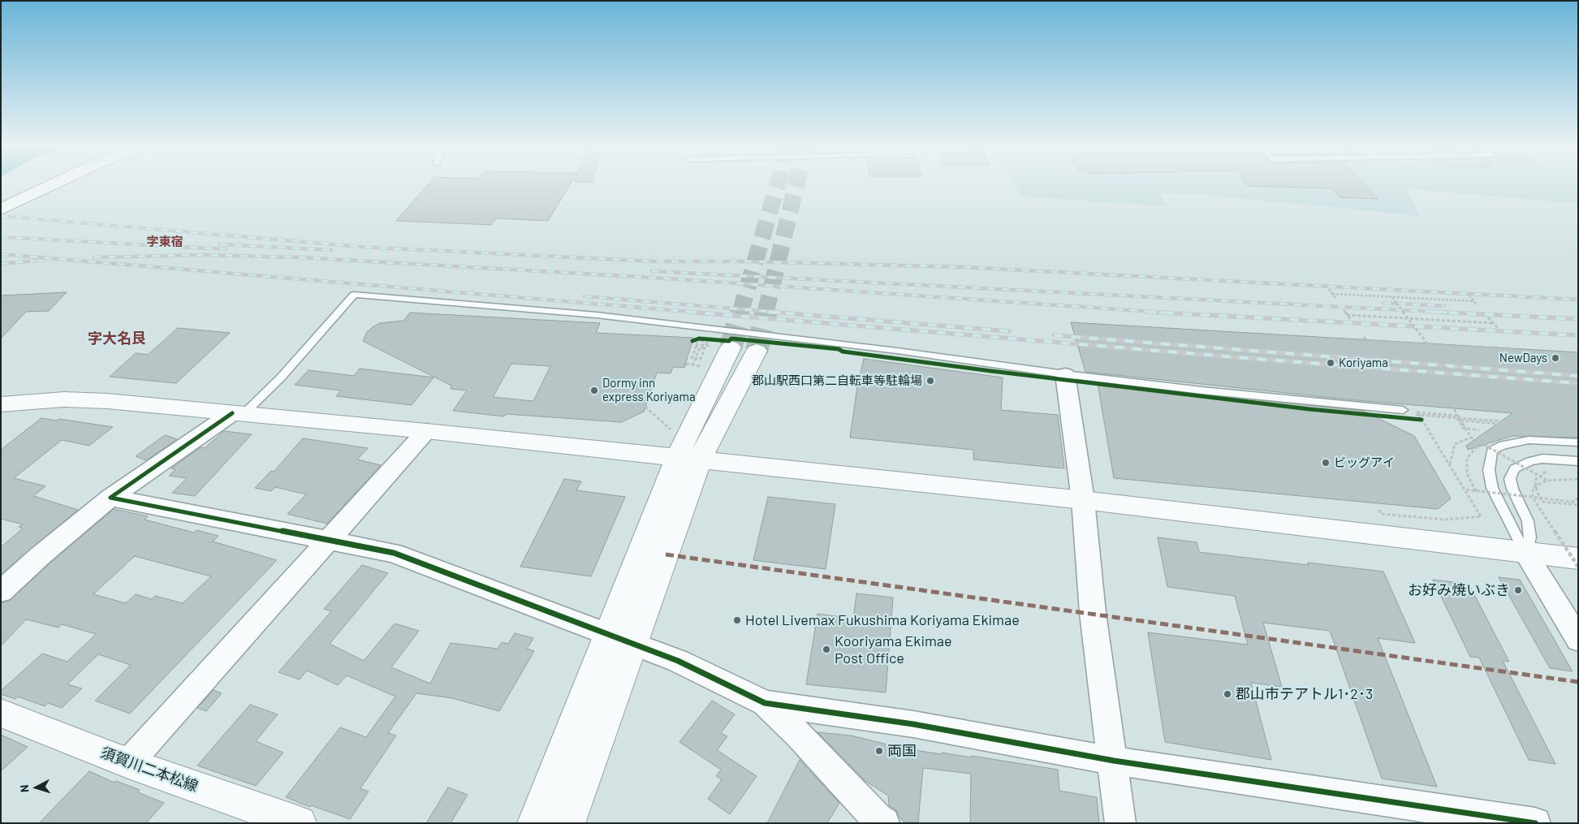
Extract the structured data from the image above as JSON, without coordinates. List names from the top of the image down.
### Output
{
  "streets": {
    "street": ["須賀川二本松線"]
  },
  "districts": ["字東宿", "字大名艮"],
  "places": [
    "NewDays",
    "Koriyama",
    "郡山駅西口第二自転車等駐輪場",
    "Dormy inn express Koriyama",
    "ビッグアイ",
    "お好み焼いぶき",
    "Hotel Livemax Fukushima Koriyama Ekimae",
    "Kooriyama Ekimae Post Office",
    "郡山市テアトル1･2･3",
    "両国"
  ],
  "north": "left"
}
